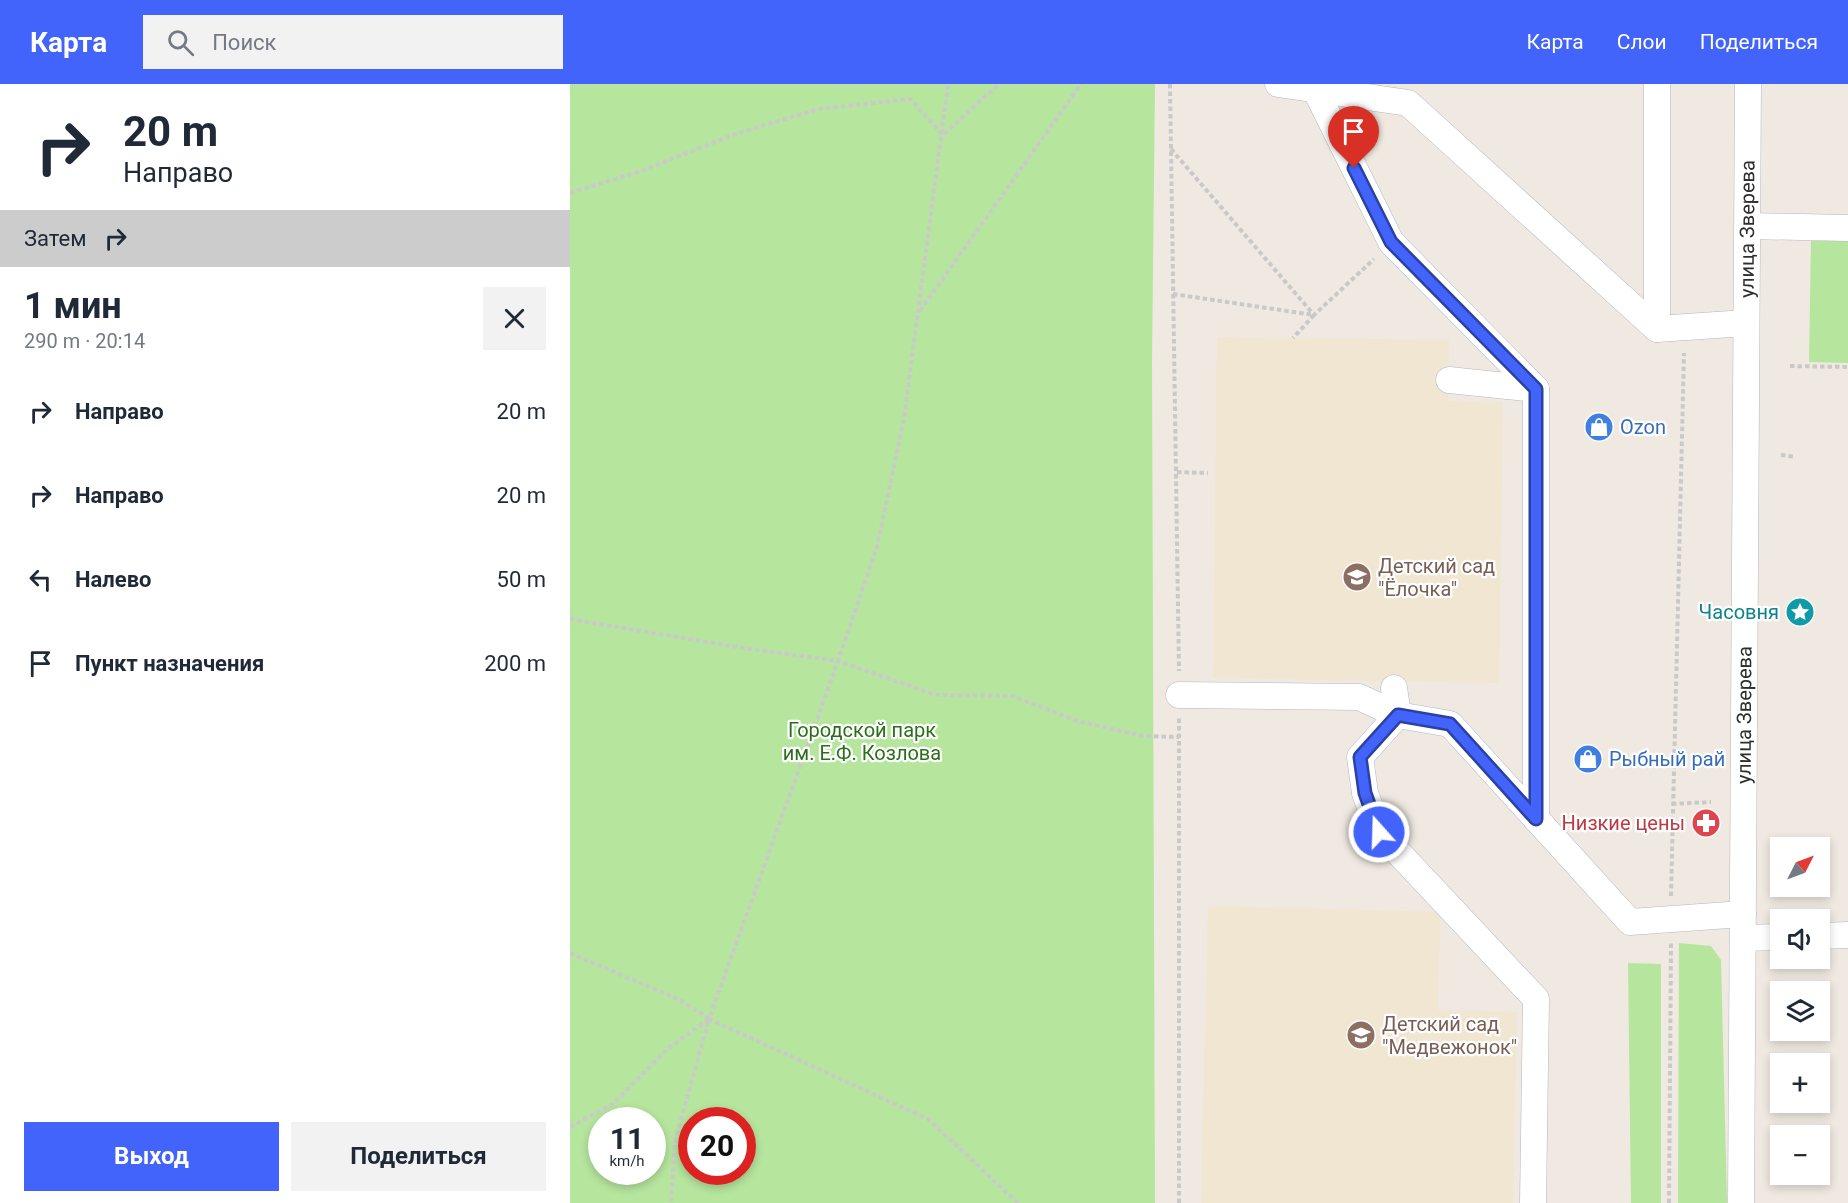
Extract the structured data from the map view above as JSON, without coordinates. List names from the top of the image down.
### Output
{
  "streets": {
    "street": ["улица Зверева"]
  },
  "parks": ["Городской парк им. Е.Ф. Козлова"],
  "places": {
    "shop": ["Ozon", "Рыбный рай"],
    "school or university": ["Детский сад \"Ёлочка\"", "Детский сад \"Медвежонок\""],
    "place": ["Часовня"],
    "pharmacy": ["Низкие цены"]
  },
  "north": "top right",
  "page": {
    "header": "Карта",
    "search": "Поиск",
    "nav": ["Карта", "Слои", "Поделиться"],
    "turn": ["20 m", "Направо"],
    "then": "Затем",
    "heading": ["1 мин", "290 m · 20:14"],
    "list": [
      {
        "name": "Направо",
        "value": "20 m"
      },
      {
        "name": "Направо",
        "value": "20 m"
      },
      {
        "name": "Налево",
        "value": "50 m"
      },
      {
        "name": "Пункт назначения",
        "value": "200 m"
      }
    ],
    "map_buttons": ["+", "−"],
    "speed": "11 km/h",
    "limit": "20",
    "buttons": ["Выход", "Поделиться"]
  }
}
